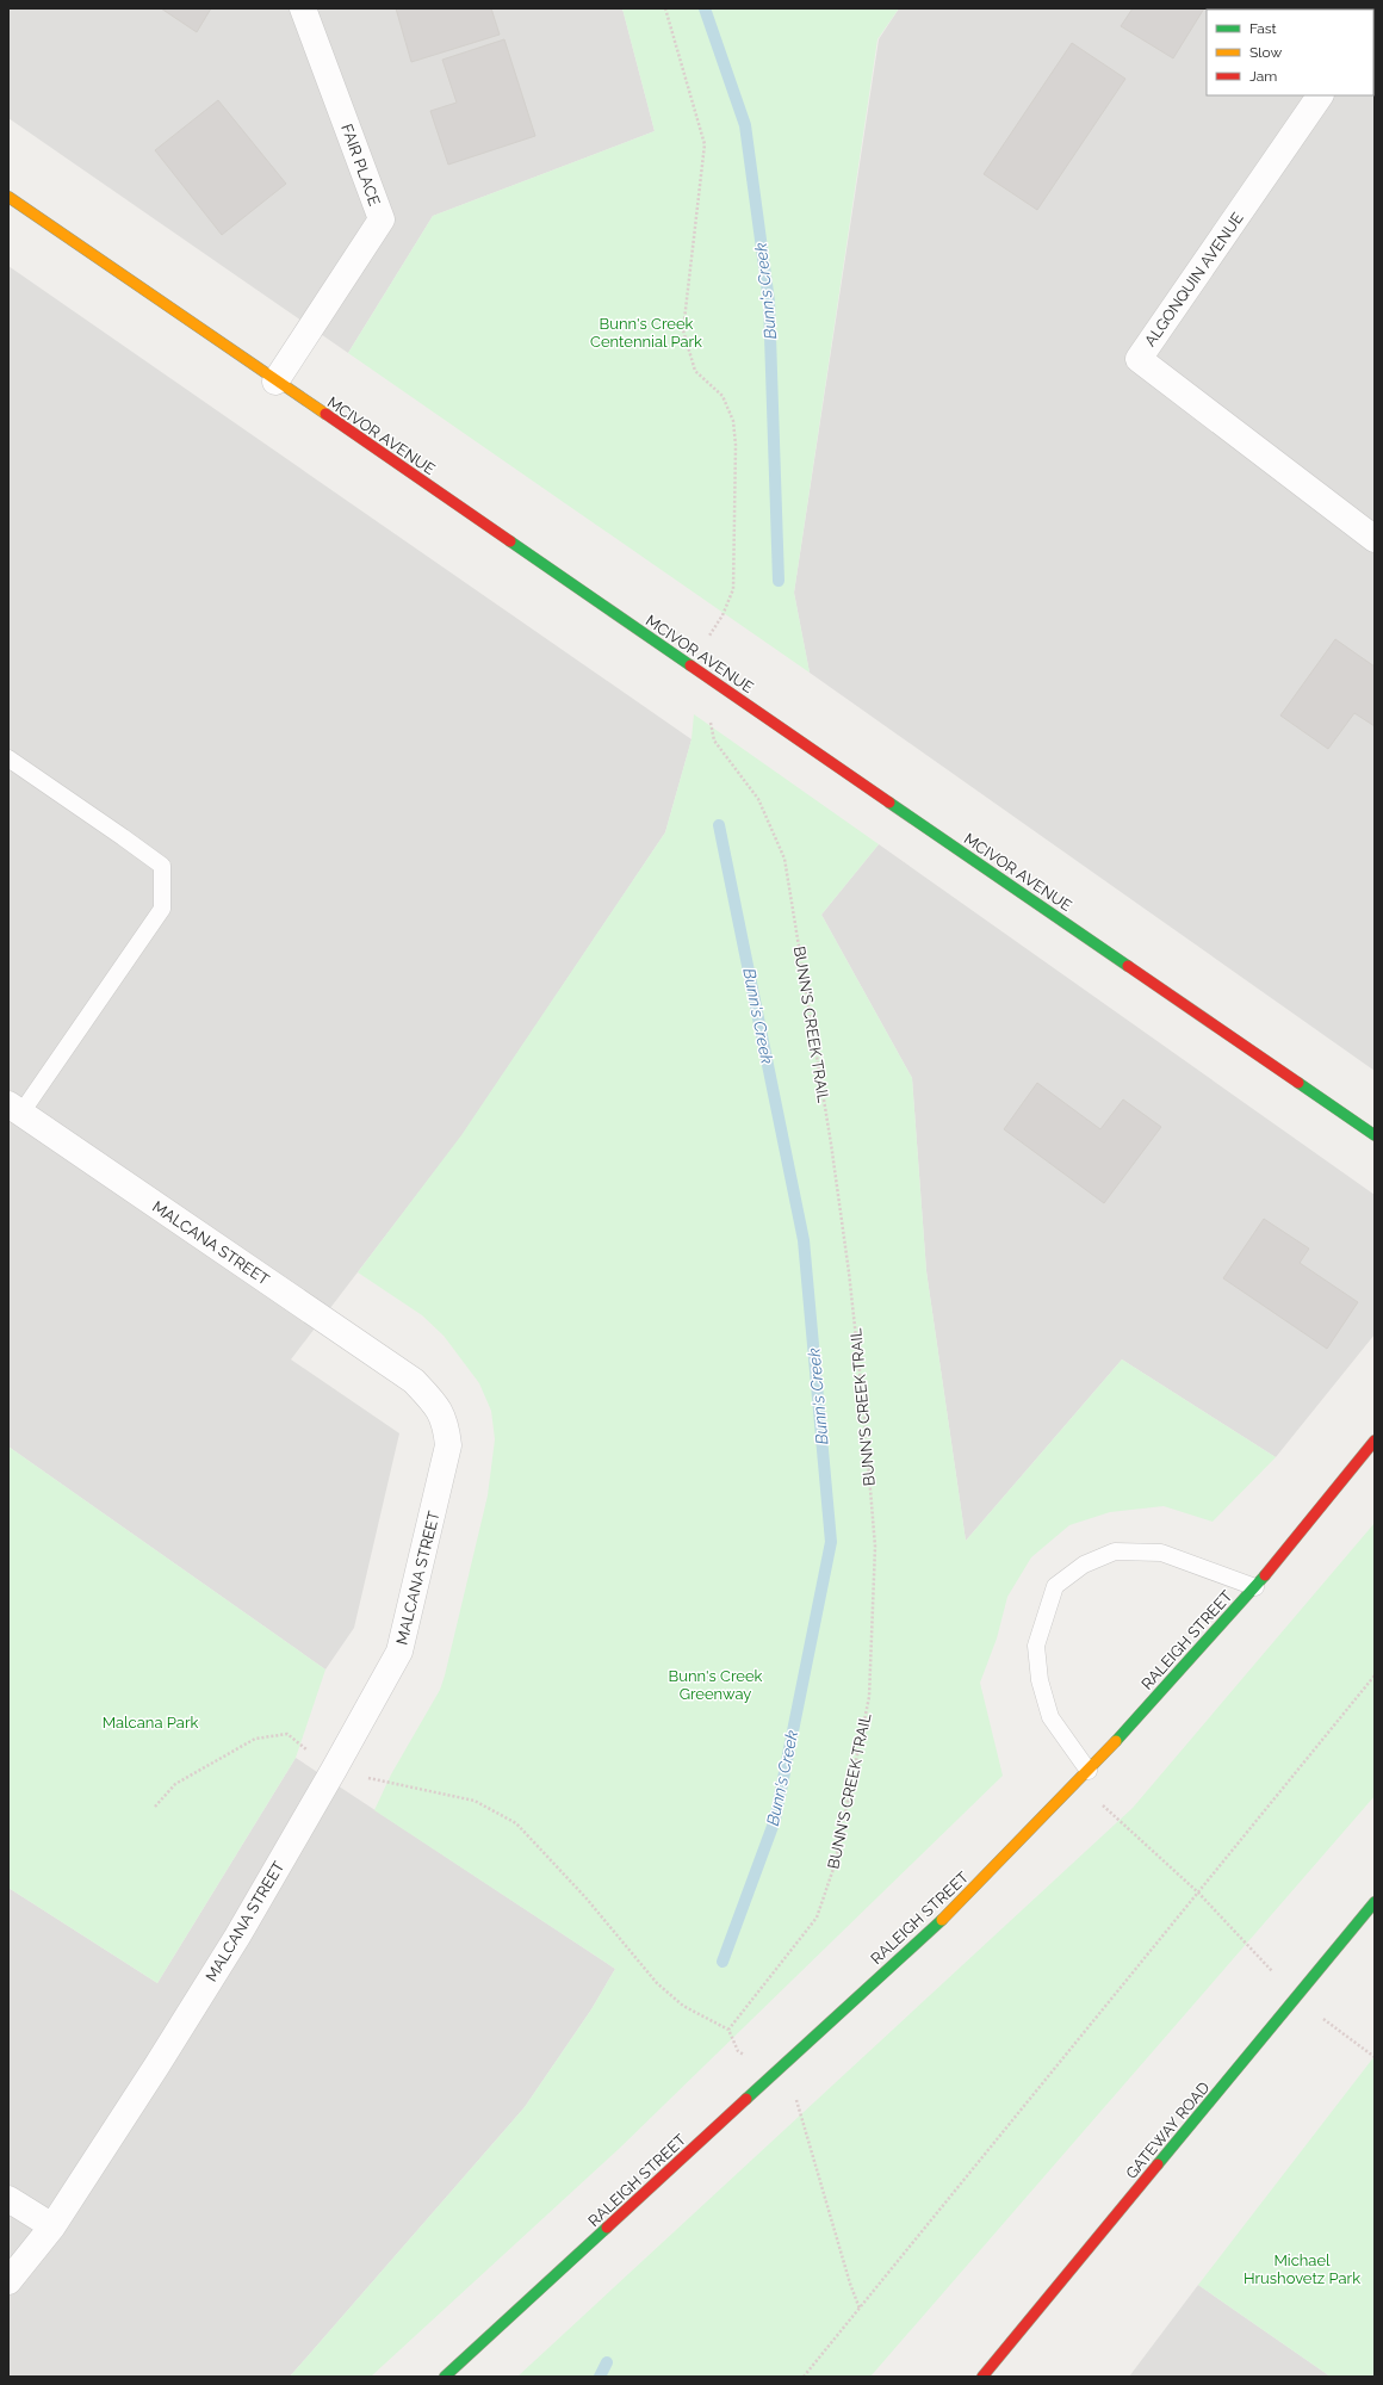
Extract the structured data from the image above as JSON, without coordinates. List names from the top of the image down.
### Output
{
  "streets": {
    "street": [
      "FAIR PLACE",
      "ALGONQUIN AVENUE",
      "MCIVOR AVENUE",
      "MALCANA STREET",
      "RALEIGH STREET",
      "GATEWAY ROAD"
    ],
    "path": ["BUNN'S CREEK TRAIL"]
  },
  "crossings": [
    ["FAIR PLACE", "MCIVOR AVENUE"],
    ["MCIVOR AVENUE", "BUNN'S CREEK TRAIL"]
  ],
  "water": ["Bunn's Creek"],
  "parks": [
    "Bunn's Creek Centennial Park",
    "Bunn's Creek Greenway",
    "Malcana Park",
    "Michael Hrushovetz Park"
  ],
  "legend": ["Fast", "Slow", "Jam"]
}
